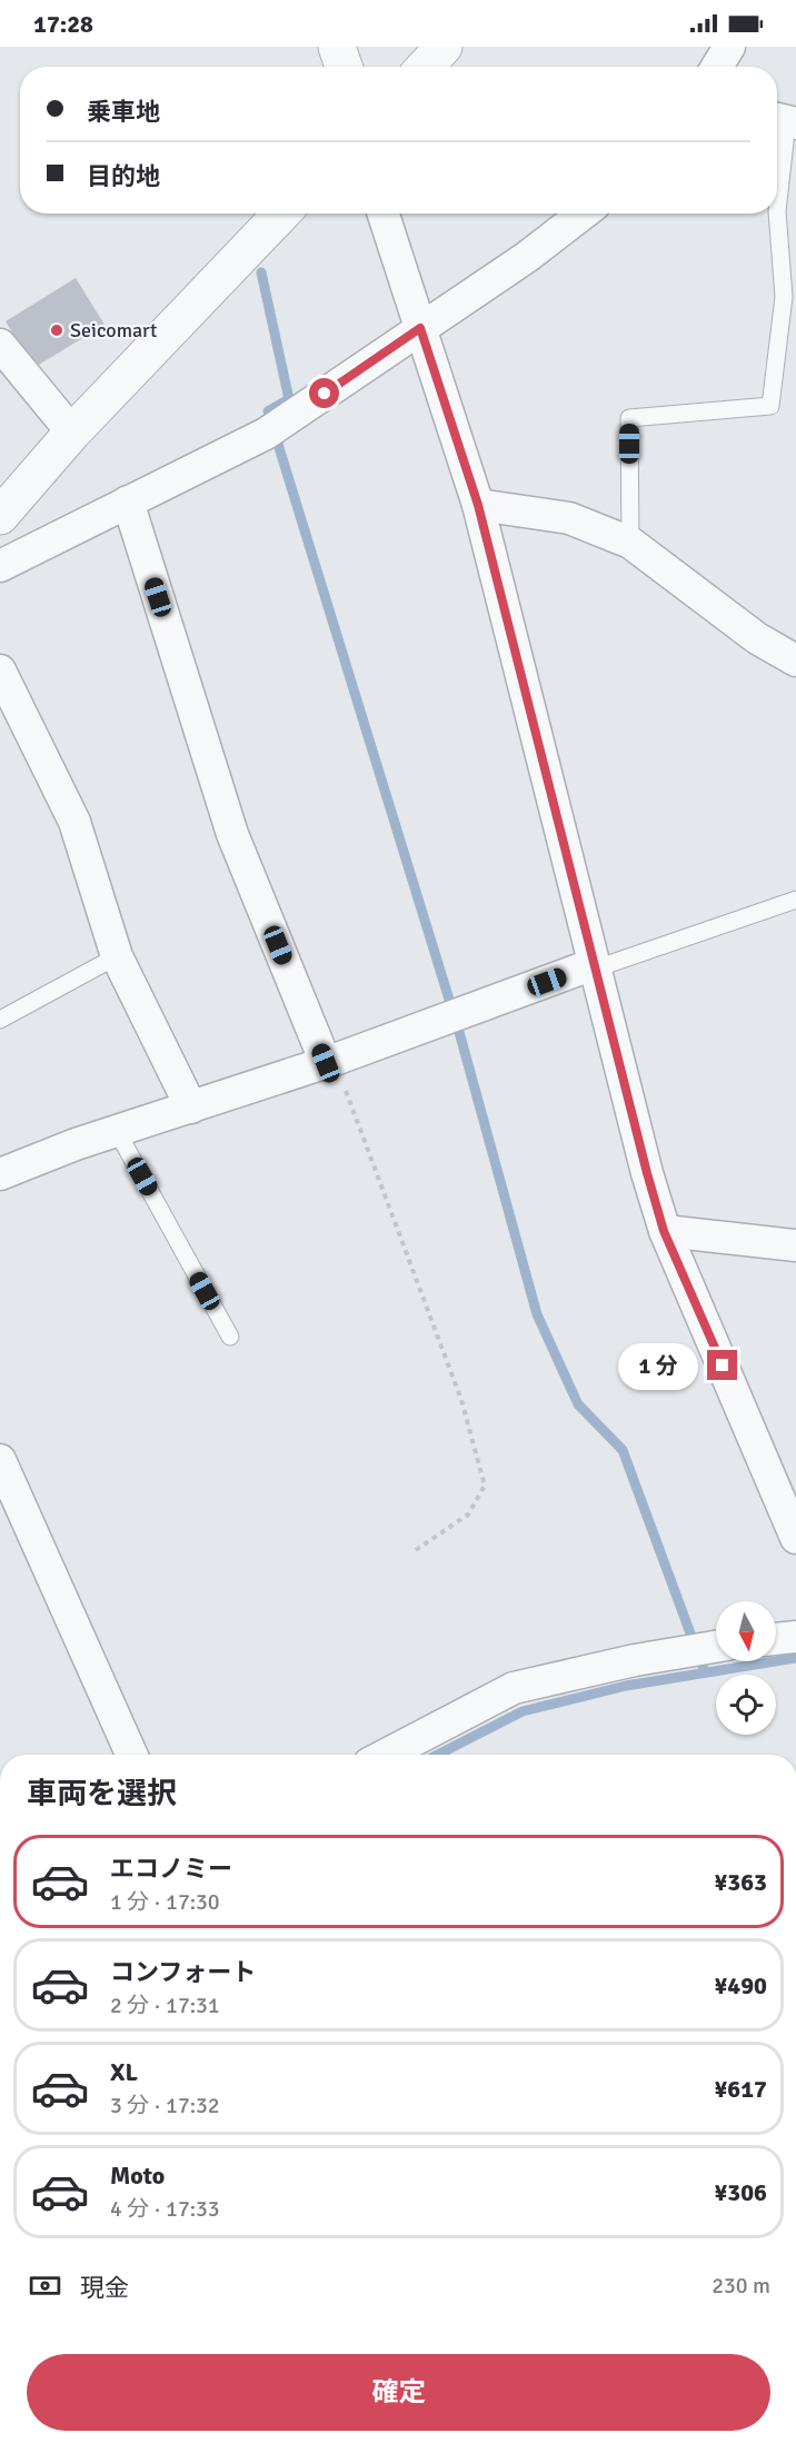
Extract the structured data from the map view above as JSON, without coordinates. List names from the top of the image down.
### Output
{
  "places": ["Seicomart"],
  "north": "bottom",
  "page": {
    "status": "17:28",
    "banner": ["乗車地", "目的地"],
    "bubble": "1 分",
    "heading": "車両を選択",
    "list": [
      {
        "name": "エコノミー",
        "note": "1 分 · 17:30",
        "value": "¥363"
      },
      {
        "name": "コンフォート",
        "note": "2 分 · 17:31",
        "value": "¥490"
      },
      {
        "name": "XL",
        "note": "3 分 · 17:32",
        "value": "¥617"
      },
      {
        "name": "Moto",
        "note": "4 分 · 17:33",
        "value": "¥306"
      }
    ],
    "pay": ["現金", "230 m"],
    "buttons": "確定"
  }
}
